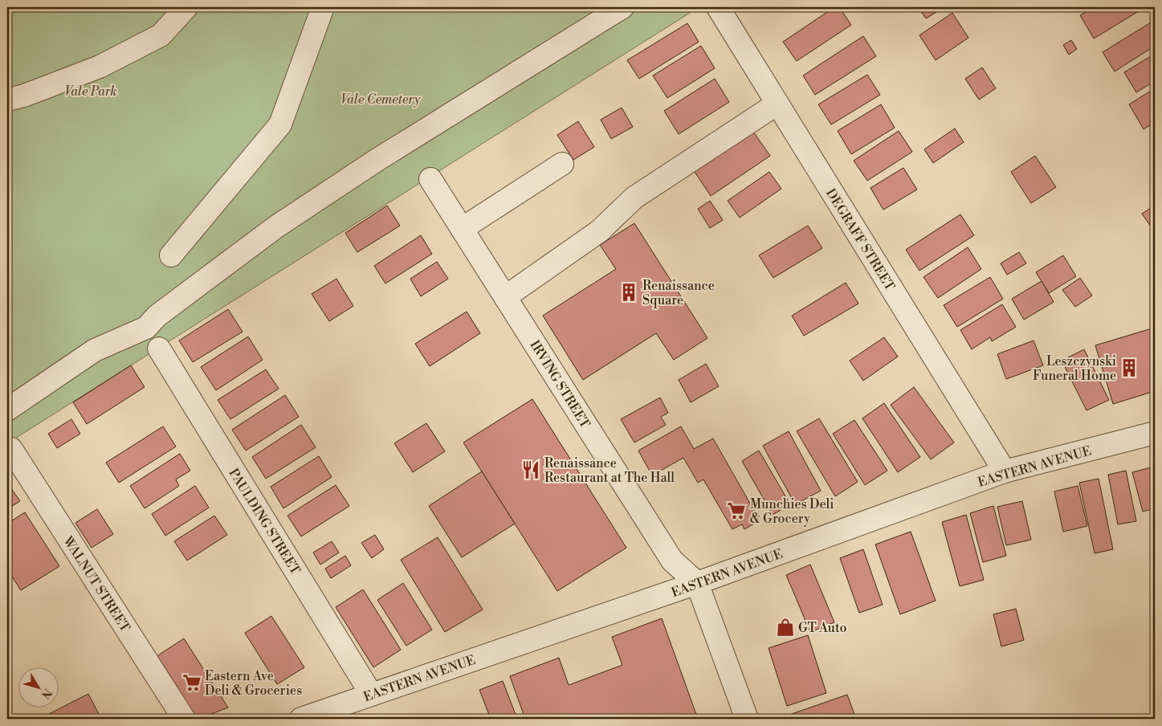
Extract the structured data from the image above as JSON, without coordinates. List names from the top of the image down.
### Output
{
  "streets": {
    "street": [
      "DEGRAFF STREET",
      "IRVING STREET",
      "EASTERN AVENUE",
      "PAULDING STREET",
      "WALNUT STREET"
    ]
  },
  "crossings": [
    ["DEGRAFF STREET", "EASTERN AVENUE"],
    ["IRVING STREET", "EASTERN AVENUE"],
    ["EASTERN AVENUE", "PAULDING STREET"]
  ],
  "parks": ["Vale Park", "Vale Cemetery"],
  "places": {
    "building": ["Renaissance Square", "Leszczynski Funeral Home"],
    "restaurant": ["Renaissance Restaurant at The Hall"],
    "supermarket": ["Munchies Deli & Grocery", "Eastern Ave Deli & Groceries"],
    "shop": ["GT Auto"]
  },
  "north": "bottom right"
}
